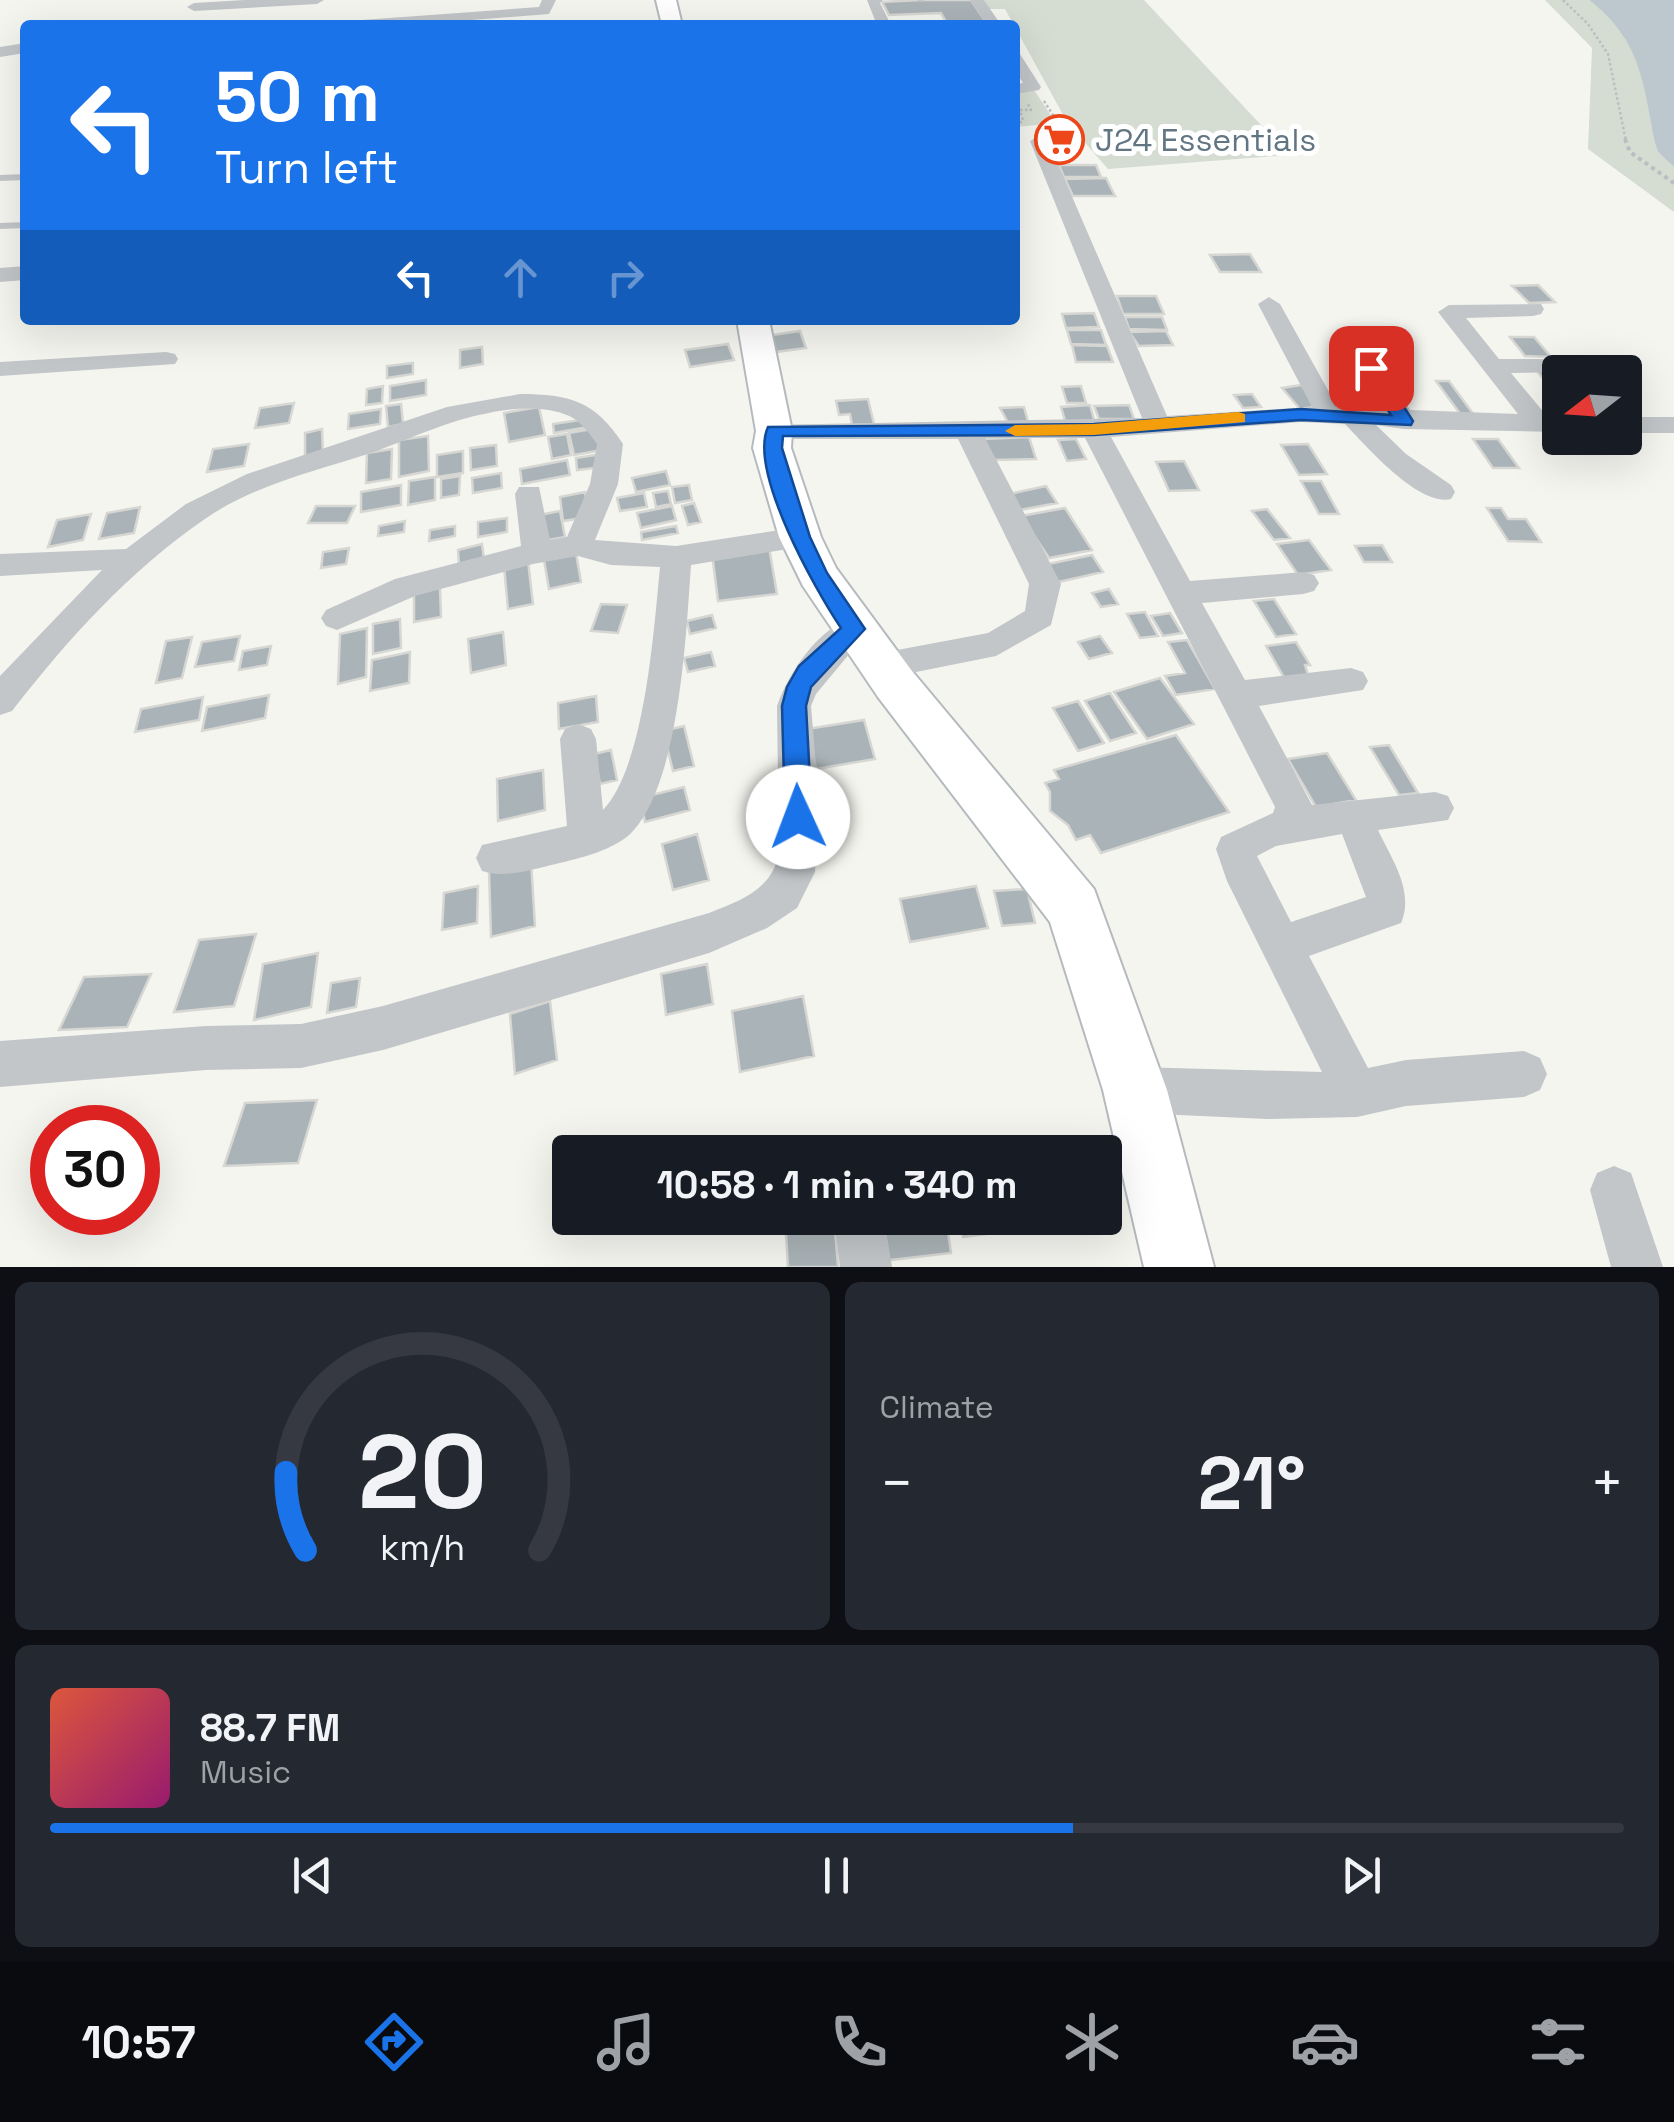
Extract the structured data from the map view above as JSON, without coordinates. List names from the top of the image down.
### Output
{
  "places": {
    "supermarket": ["J24 Essentials"]
  },
  "north": "left",
  "page": {
    "turn": ["50 m", "Turn left"],
    "limit": "30",
    "trip": "10:58 · 1 min · 340 m",
    "tile": "Climate",
    "heat": ["−", "21°", "+"],
    "song": ["88.7 FM", "Music"],
    "tabs": "10:57",
    "gauge": ["20", "km/h"]
  }
}
